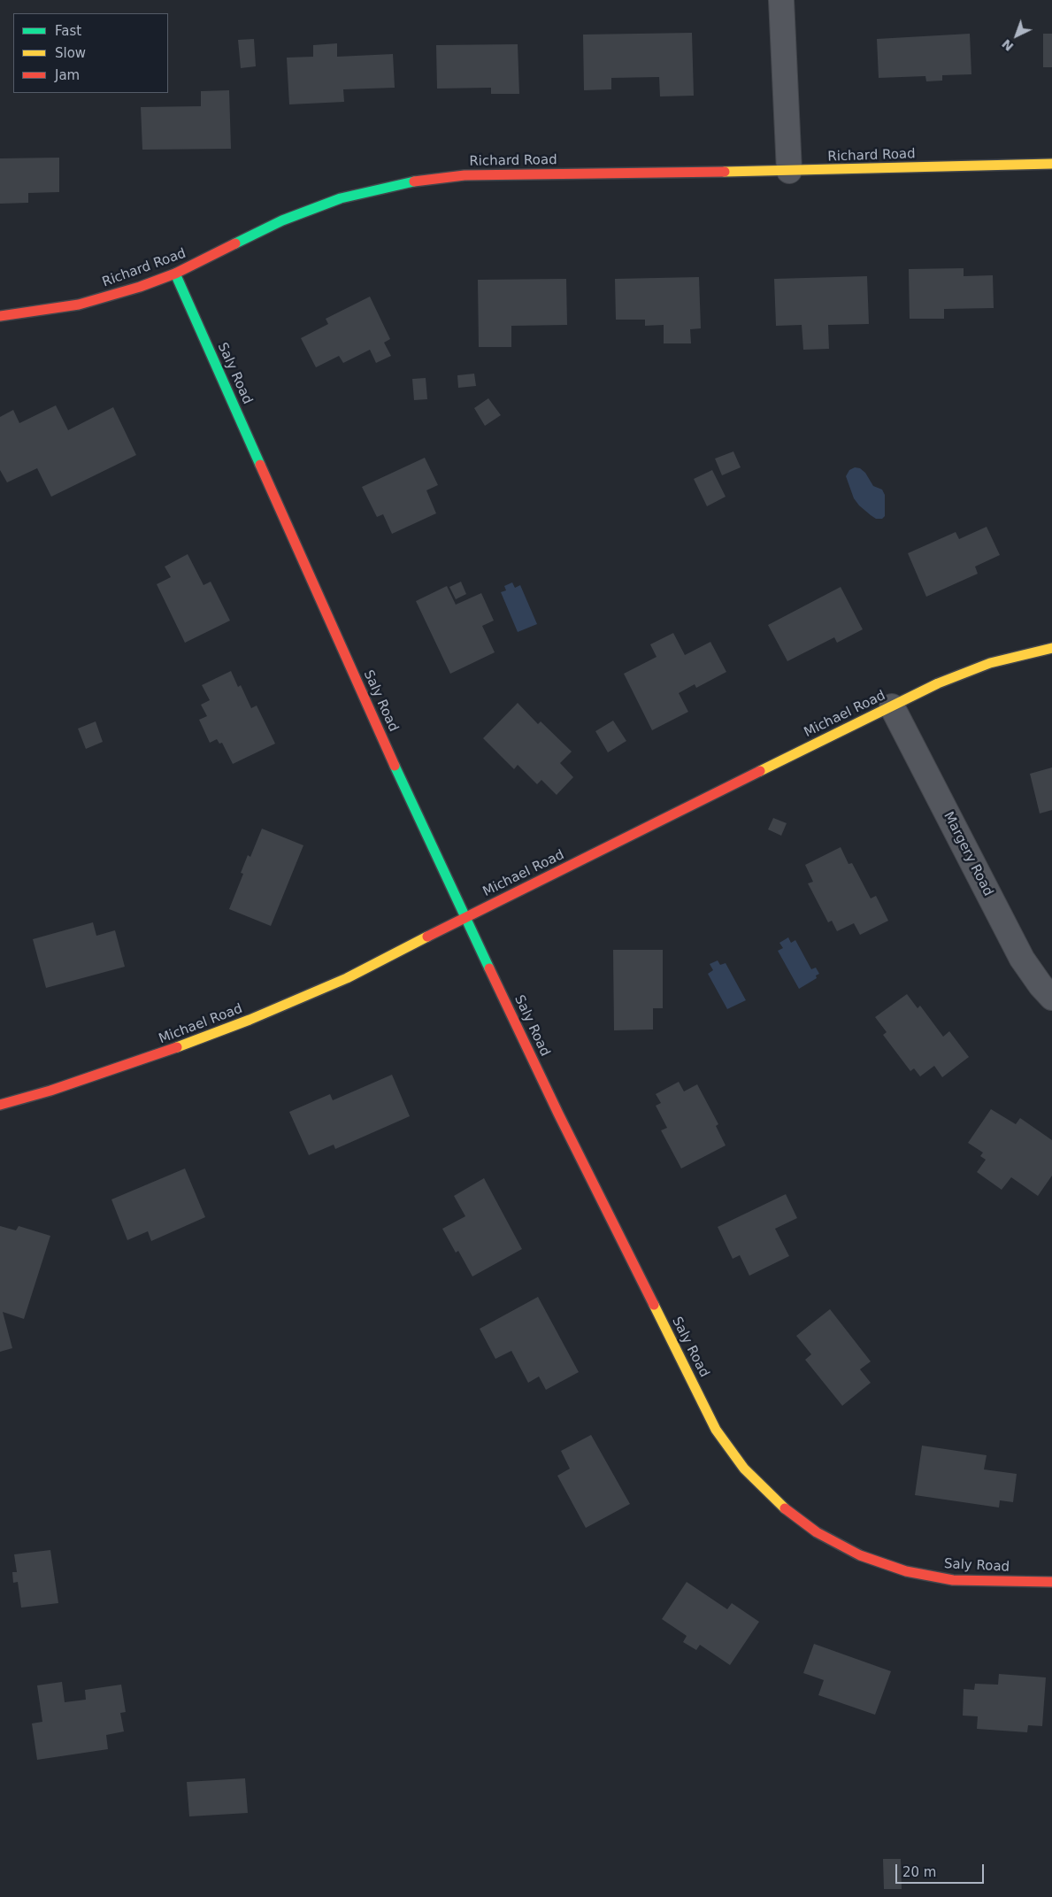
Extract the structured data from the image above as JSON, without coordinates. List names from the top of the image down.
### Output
{
  "streets": {
    "street": [
      "Richard Road",
      "Saly Road",
      "Michael Road",
      "Margery Road"
    ]
  },
  "crossings": [
    ["Richard Road", "Saly Road"],
    ["Saly Road", "Michael Road"],
    ["Michael Road", "Margery Road"]
  ],
  "legend": ["Fast", "Slow", "Jam"],
  "scale_bar": "20 m",
  "north": "bottom left"
}
